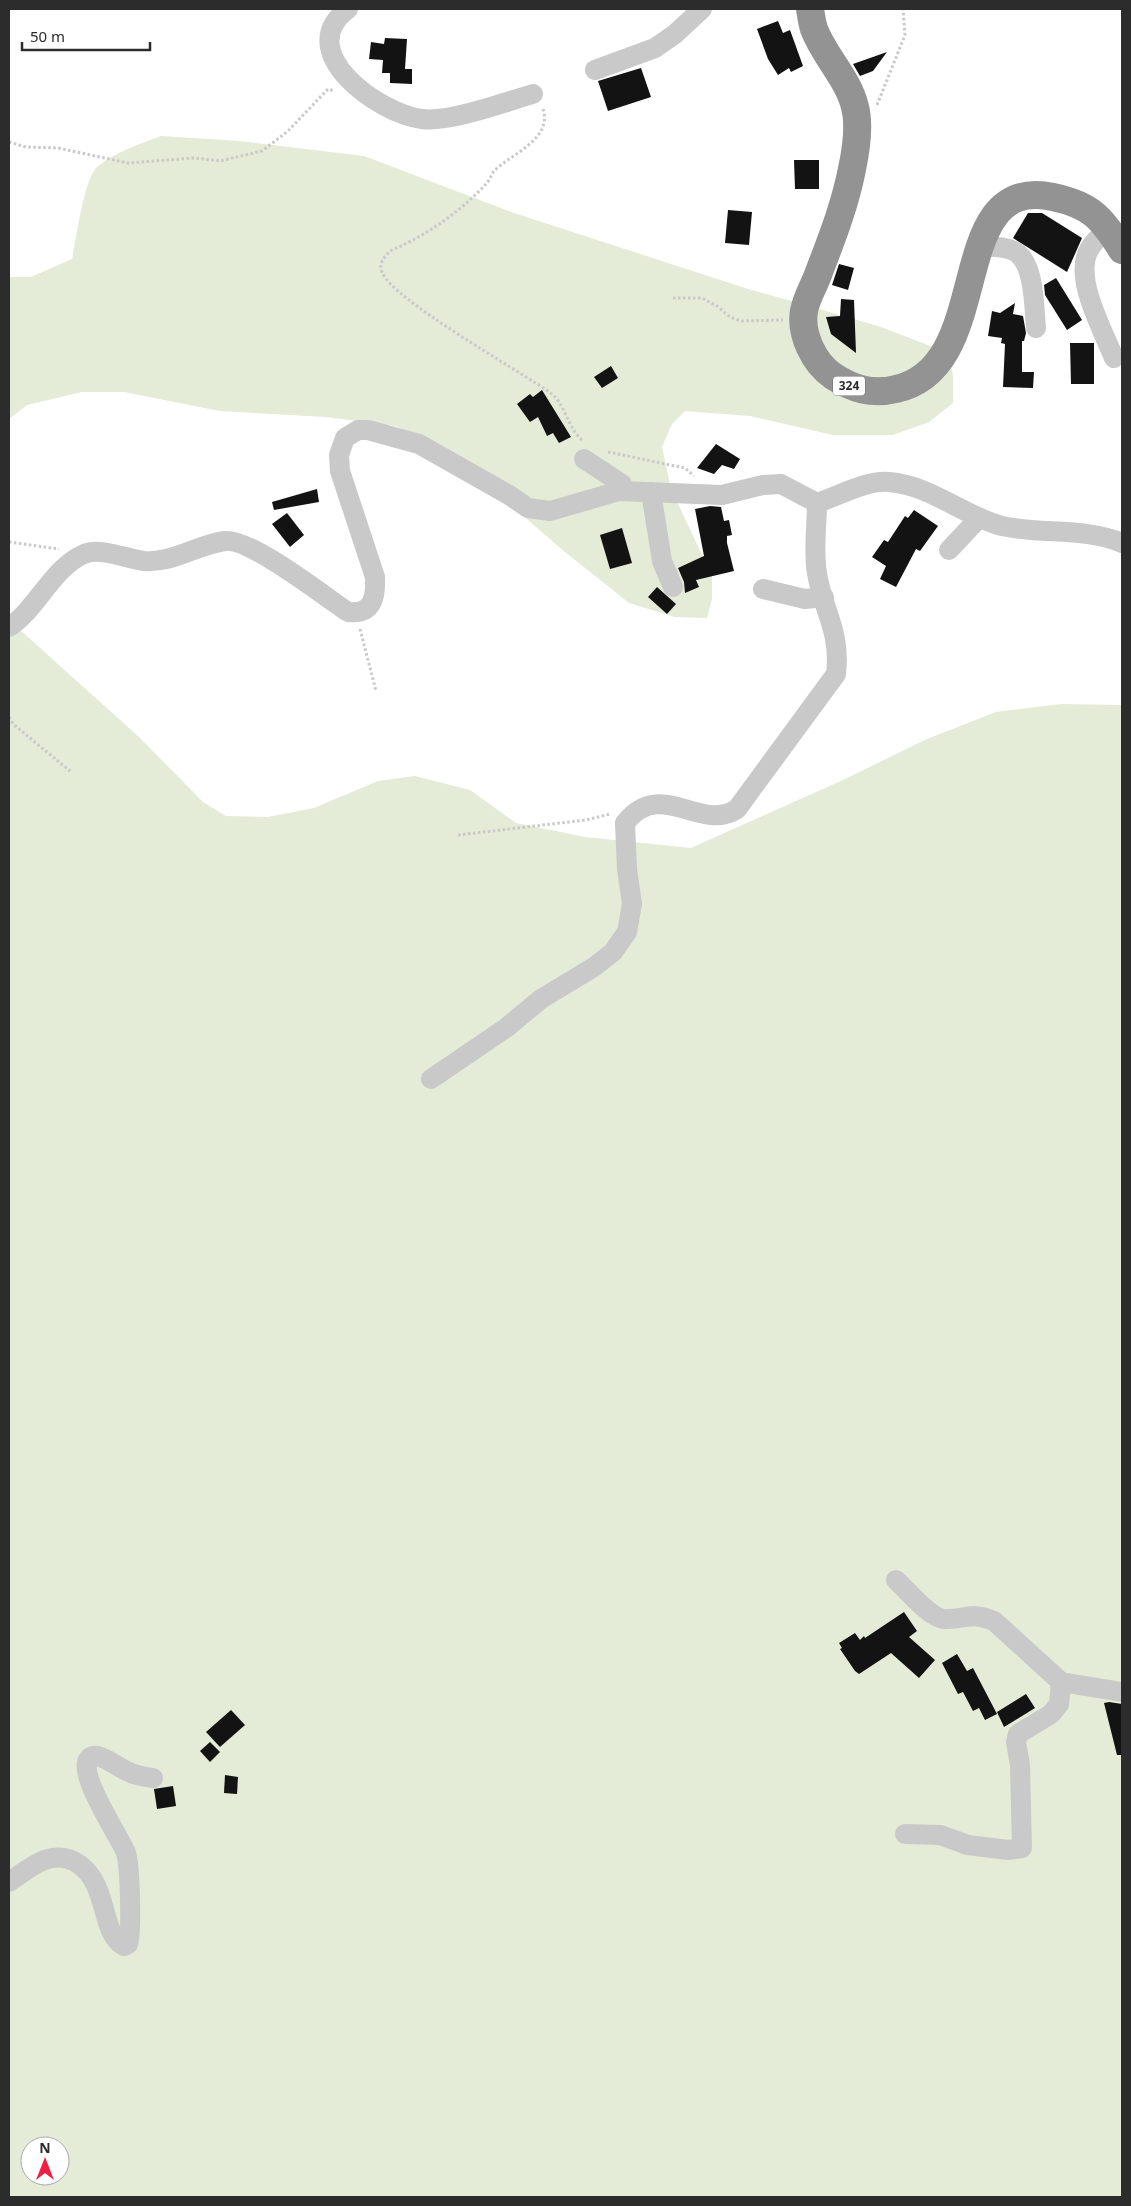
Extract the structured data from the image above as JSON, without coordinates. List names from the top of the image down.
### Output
{
  "streets": {
    "highway": ["324"]
  },
  "scale_bar": "50 m",
  "north": "top"
}
